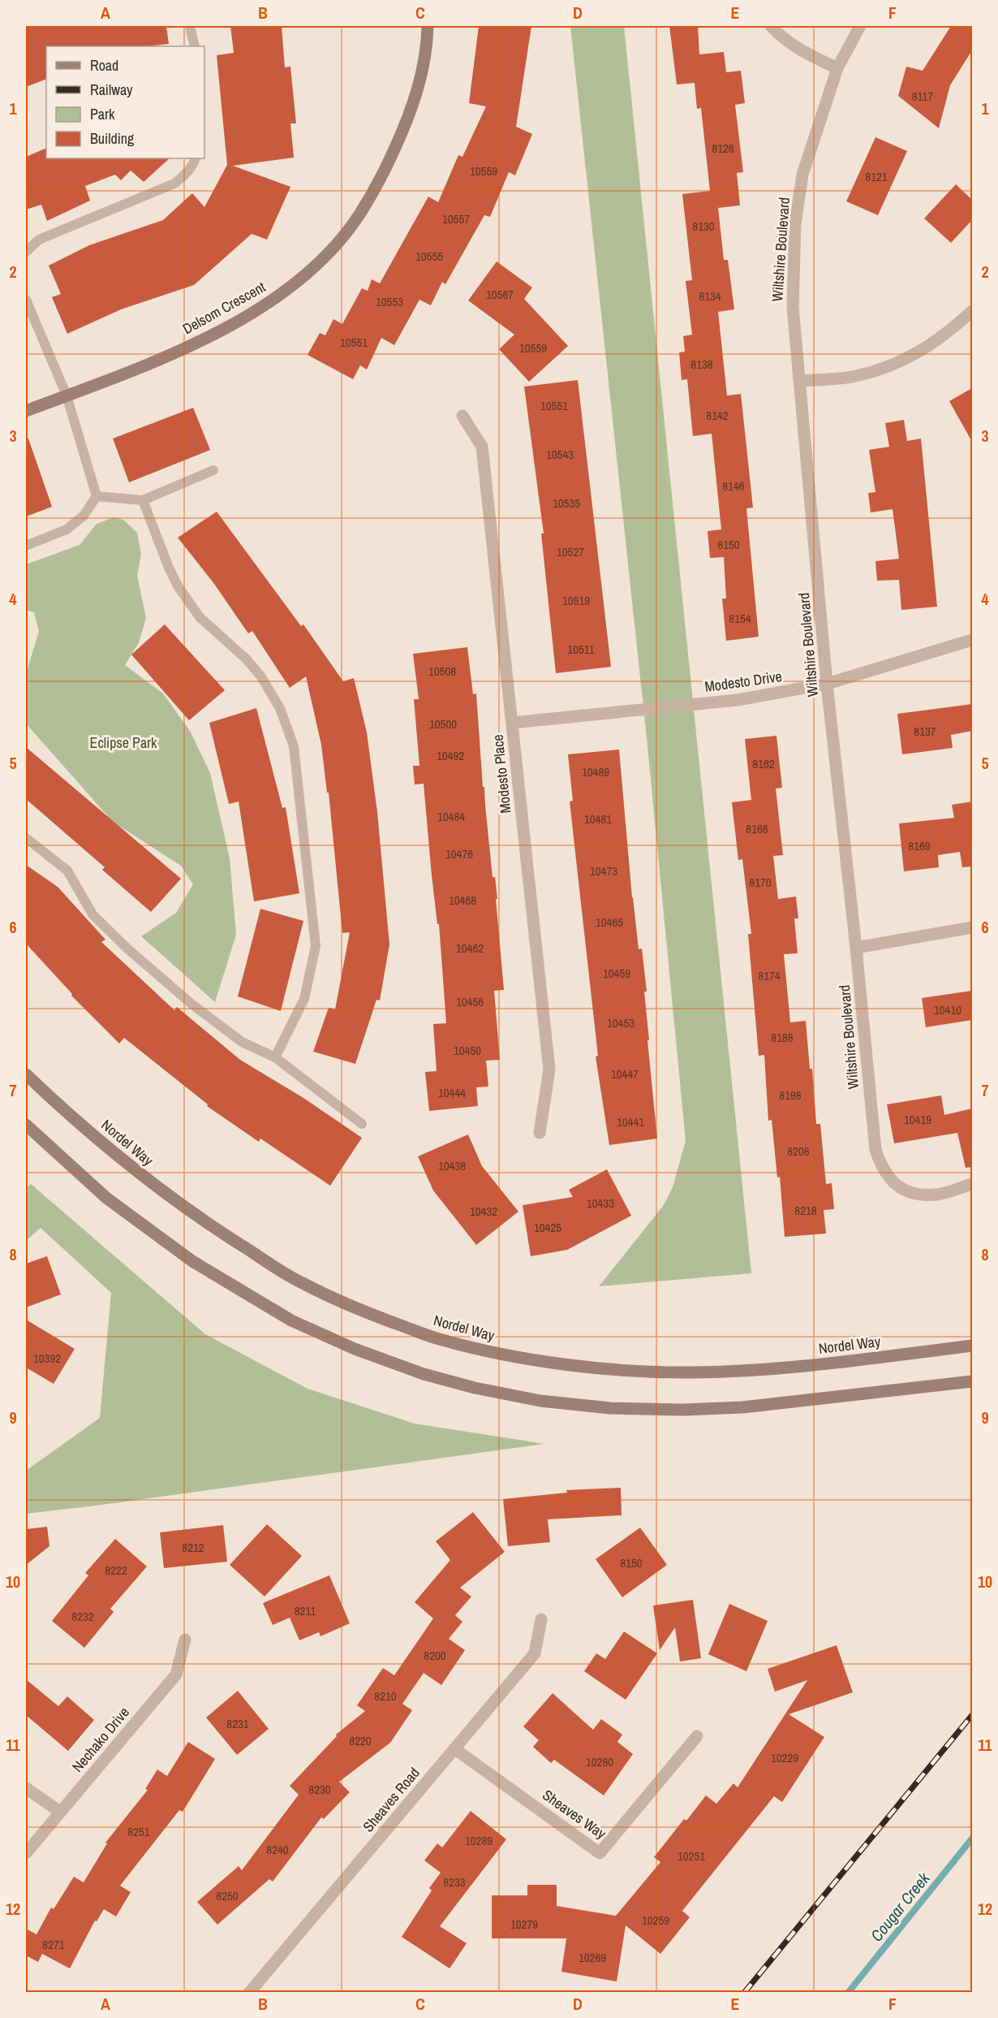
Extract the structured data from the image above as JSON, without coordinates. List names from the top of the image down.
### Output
{
  "streets": {
    "main road": ["Delsom Crescent", "Nordel Way"],
    "street": [
      "Wiltshire Boulevard",
      "Modesto Drive",
      "Modesto Place",
      "Nechako Drive",
      "Sheaves Road",
      "Sheaves Way"
    ]
  },
  "crossings": [
    ["Wiltshire Boulevard", "Modesto Drive"],
    ["Modesto Drive", "Modesto Place"],
    ["Sheaves Road", "Sheaves Way"]
  ],
  "water": ["Cougar Creek"],
  "parks": ["Eclipse Park"],
  "house_numbers": [
    "8117",
    "8126",
    "10559",
    "8121",
    "10557",
    "8130",
    "10555",
    "10567",
    "8134",
    "10553",
    "10551",
    "10559",
    "8138",
    "10551",
    "8142",
    "10543",
    "8146",
    "10535",
    "8150",
    "10527",
    "10519",
    "8154",
    "10511",
    "10508",
    "10500",
    "8137",
    "10492",
    "8162",
    "10489",
    "10484",
    "10481",
    "8166",
    "8169",
    "10476",
    "10473",
    "8170",
    "10468",
    "10465",
    "10462",
    "10459",
    "8174",
    "10456",
    "10410",
    "10453",
    "8188",
    "10450",
    "10447",
    "10444",
    "8198",
    "10419",
    "10441",
    "8208",
    "10438",
    "10433",
    "8218",
    "10432",
    "10425",
    "10392",
    "8212",
    "8150",
    "8222",
    "8211",
    "8232",
    "8200",
    "8210",
    "8231",
    "8220",
    "10229",
    "10280",
    "8230",
    "8251",
    "10289",
    "8240",
    "10251",
    "8233",
    "8250",
    "10259",
    "10279",
    "8271",
    "10269"
  ],
  "legend": [
    "Road",
    "Railway",
    "Park",
    "Building"
  ],
  "grid": {
    "columns": [
      "A",
      "B",
      "C",
      "D",
      "E",
      "F"
    ],
    "rows": [
      "1",
      "2",
      "3",
      "4",
      "5",
      "6",
      "7",
      "8",
      "9",
      "10",
      "11",
      "12"
    ]
  }
}
